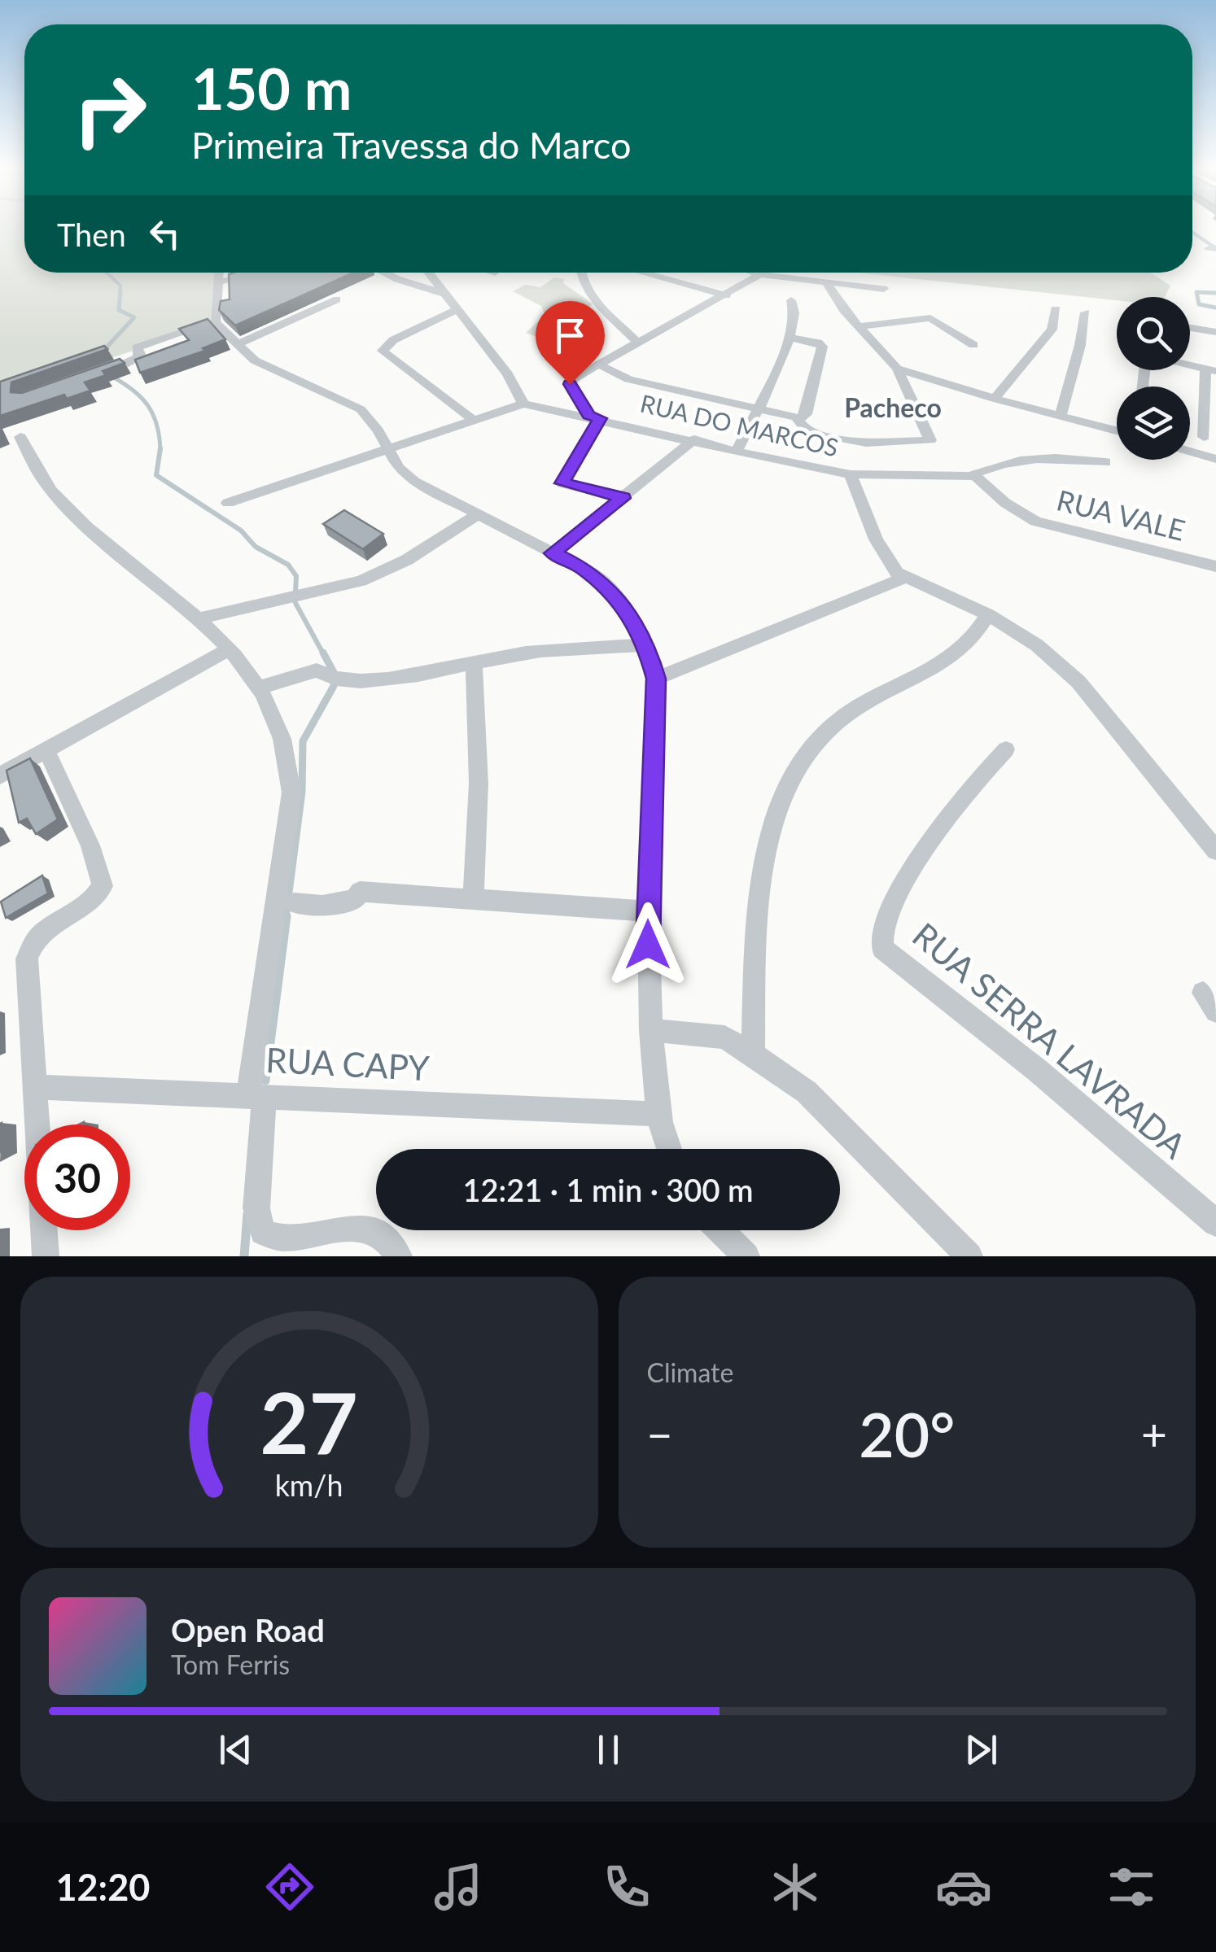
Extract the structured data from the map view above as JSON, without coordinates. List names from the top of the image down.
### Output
{
  "streets": {
    "street": [
      "RUA DO MARCOS",
      "RUA VALE",
      "RUA SERRA LAVRADA",
      "RUA CAPY"
    ]
  },
  "crossings": [
    ["RUA DO MARCOS", "RUA VALE"]
  ],
  "districts": ["Pacheco"],
  "page": {
    "turn": ["150 m", "Primeira Travessa do Marco"],
    "then": "Then",
    "limit": "30",
    "trip": "12:21 · 1 min · 300 m",
    "tile": "Climate",
    "heat": ["−", "20°", "+"],
    "song": ["Open Road", "Tom Ferris"],
    "tabs": "12:20",
    "gauge": ["27", "km/h"]
  }
}
